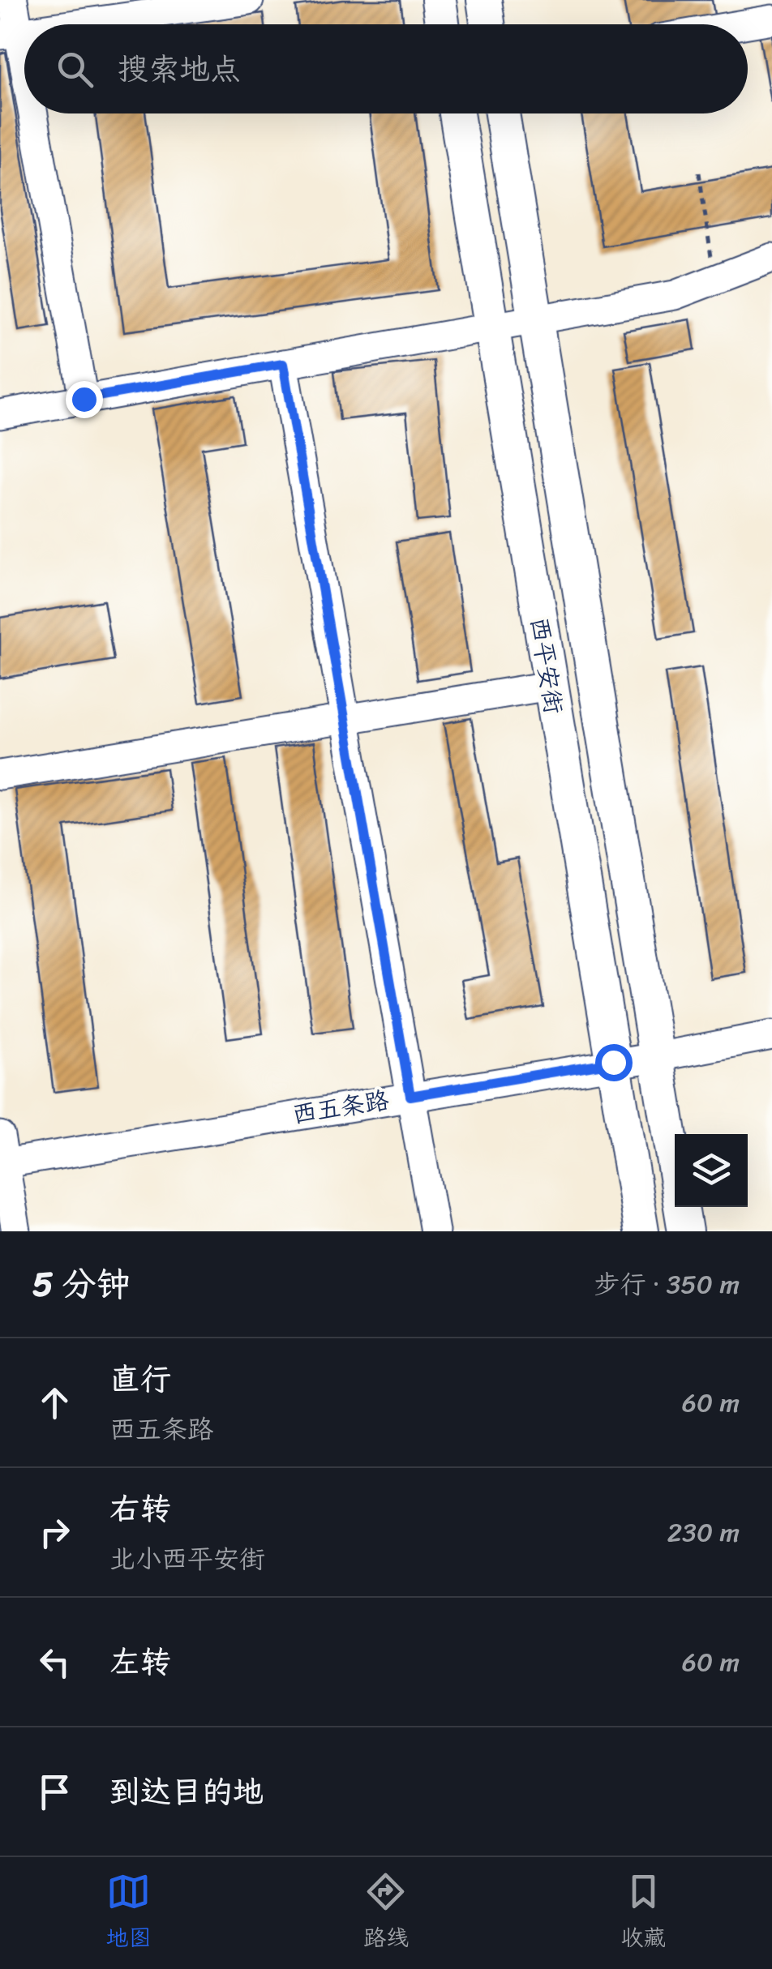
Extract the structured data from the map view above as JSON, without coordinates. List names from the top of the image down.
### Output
{
  "streets": {
    "main road": ["西平安街"],
    "street": ["西五条路"]
  },
  "crossings": [
    ["西平安街", "西五条路"]
  ],
  "page": {
    "search": "搜索地点",
    "heading": ["5 分钟", "步行 · 350 m"],
    "list": [
      ["直行", "西五条路", "60 m"],
      ["右转", "北小西平安街", "230 m"],
      ["左转", "60 m"],
      "到达目的地"
    ],
    "nav": ["地图", "路线", "收藏"]
  }
}
